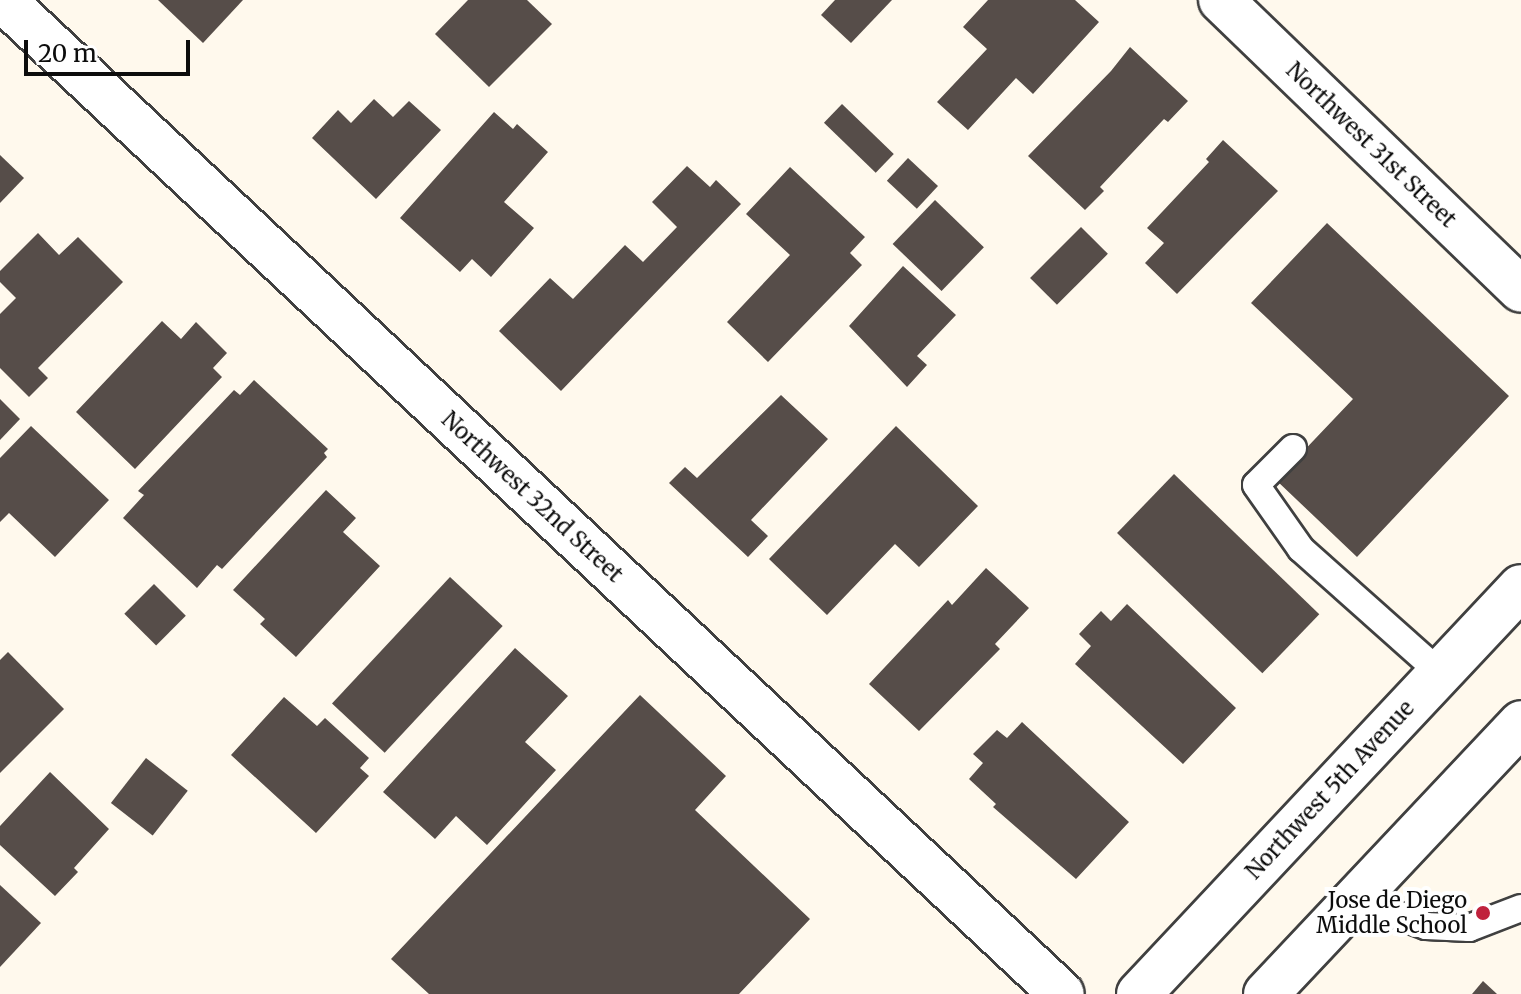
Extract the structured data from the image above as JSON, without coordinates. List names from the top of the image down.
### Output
{
  "streets": {
    "street": ["Northwest 31st Street", "Northwest 32nd Street", "Northwest 5th Avenue"]
  },
  "places": ["Jose de Diego Middle School"],
  "scale_bar": "20 m"
}
